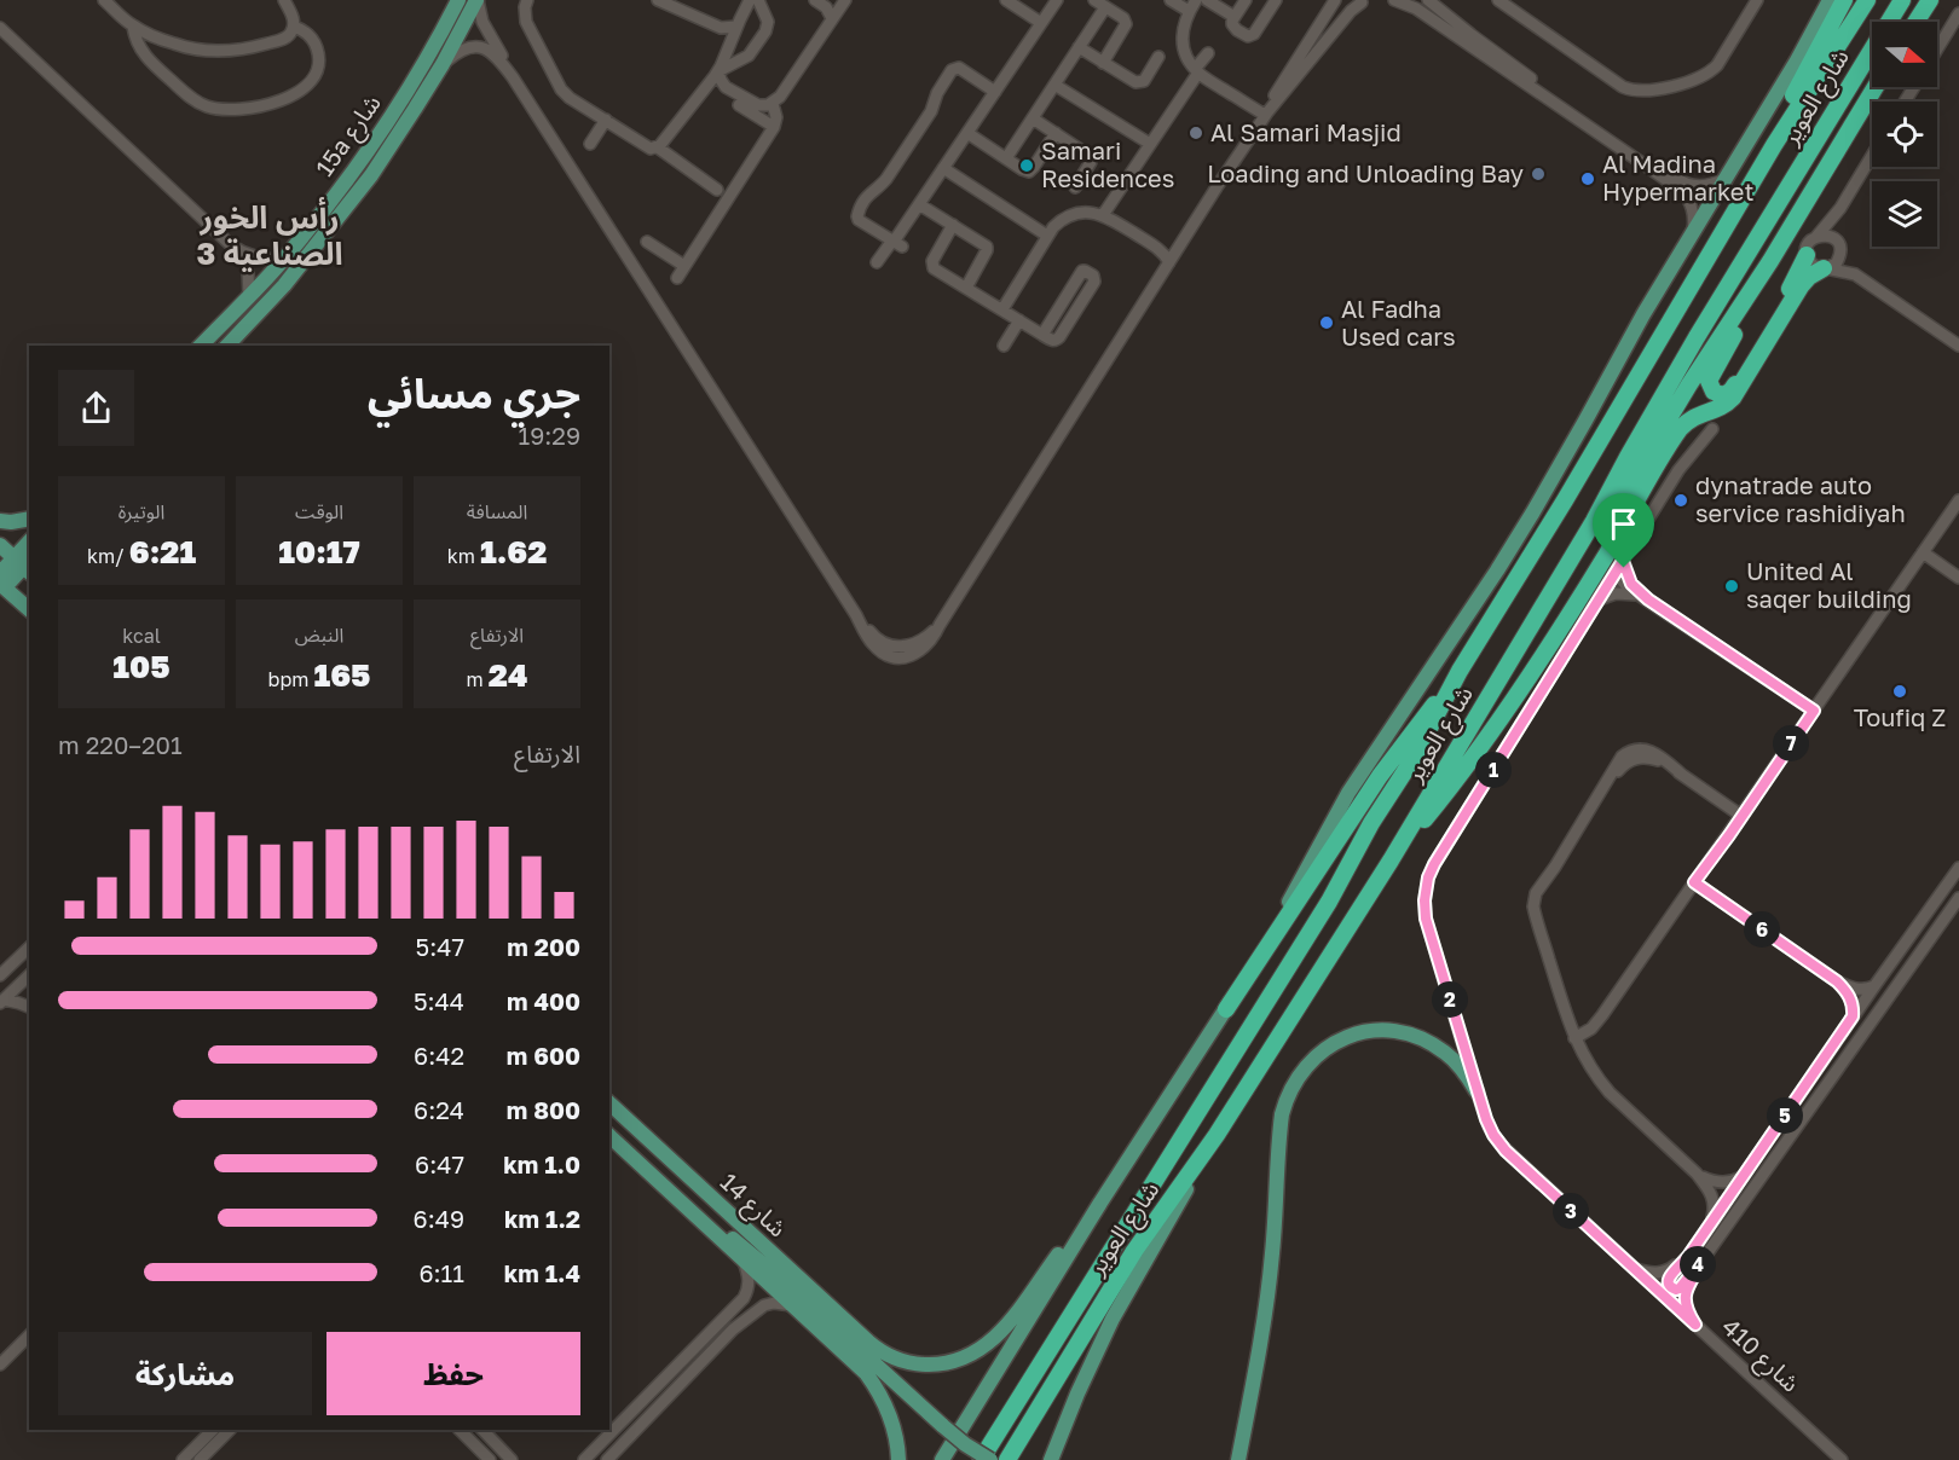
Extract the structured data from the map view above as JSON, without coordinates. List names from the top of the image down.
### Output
{
  "streets": {
    "highway": ["شارع العوير"],
    "main road": ["15a شارع", "شارع 14"],
    "street": ["شارع 410"]
  },
  "districts": ["رأس الخور الصناعية 3"],
  "places": [
    "Al Samari Masjid",
    "Samari Residences",
    "Loading and Unloading Bay",
    "Al Madina Hypermarket",
    "Al Fadha Used cars",
    "dynatrade auto service rashidiyah",
    "United Al saqer building",
    "Toufiq Z"
  ],
  "north": "right",
  "page": {
    "heading": ["جري مسائي", "19:29"],
    "stats": [
      ["المسافة", "1.62 km"],
      ["الوقت", "10:17"],
      ["الوتيرة", "6:21 /km"],
      ["الارتفاع", "24 m"],
      ["النبض", "165 bpm"],
      ["kcal", "105"]
    ],
    "chart": ["الارتفاع", "201–220 m"],
    "pins": [
      "7",
      "1",
      "6",
      "2",
      "5",
      "3",
      "4"
    ],
    "list": [
      {
        "name": "200 m",
        "note": "5:47"
      },
      {
        "name": "400 m",
        "note": "5:44"
      },
      {
        "name": "600 m",
        "note": "6:42"
      },
      {
        "name": "800 m",
        "note": "6:24"
      },
      {
        "name": "1.0 km",
        "note": "6:47"
      },
      {
        "name": "1.2 km",
        "note": "6:49"
      },
      {
        "name": "1.4 km",
        "note": "6:11"
      }
    ],
    "buttons": ["حفظ", "مشاركة"]
  }
}
